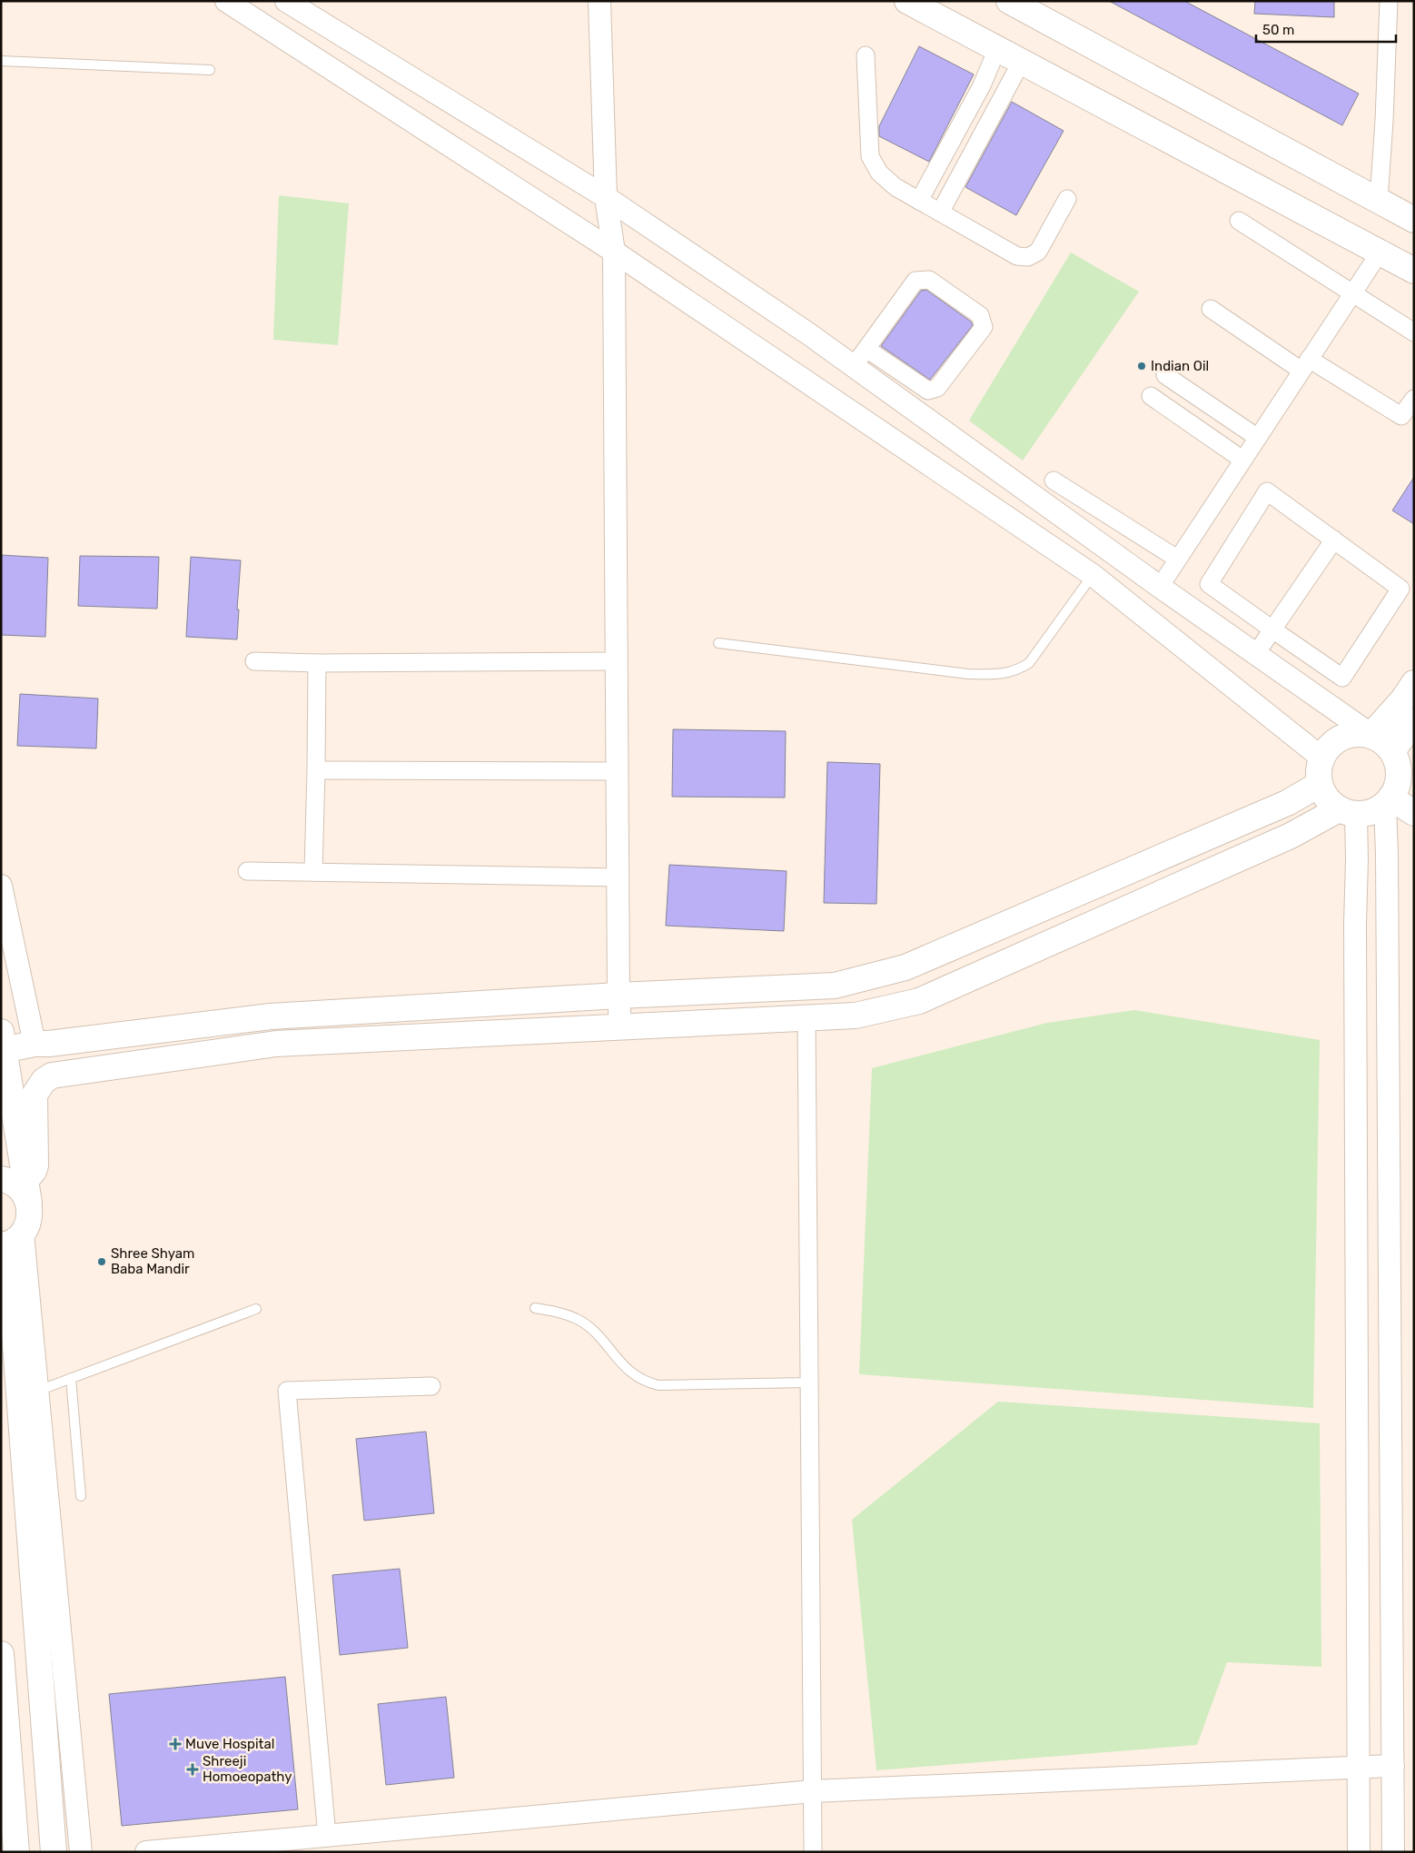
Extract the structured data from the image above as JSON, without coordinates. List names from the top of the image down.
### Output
{
  "places": {
    "other": ["Indian Oil", "Shree Shyam Baba Mandir"],
    "health": ["Muve Hospital", "Shreeji Homoeopathy"]
  },
  "scale_bar": "50 m"
}
